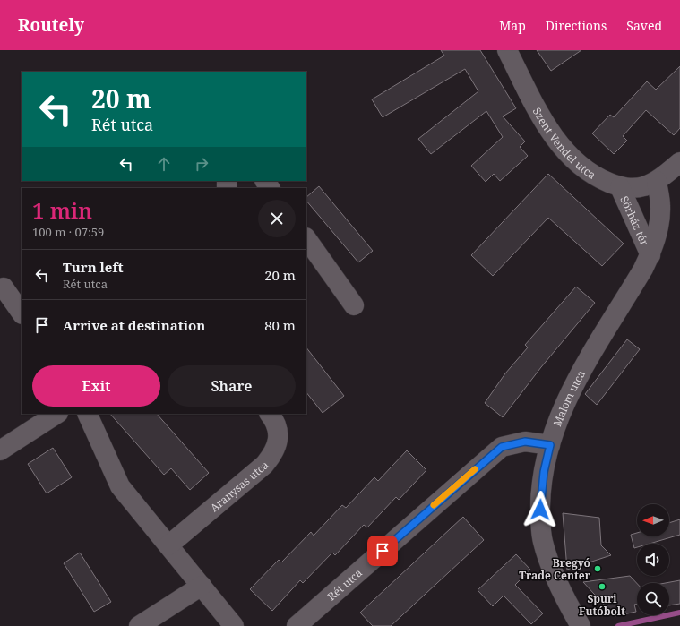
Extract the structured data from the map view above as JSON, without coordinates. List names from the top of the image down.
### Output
{
  "streets": {
    "street": [
      "Szent Vendel utca",
      "Sörház tér",
      "Malom utca",
      "Aranysas utca",
      "Rét utca"
    ]
  },
  "crossings": [
    ["Szent Vendel utca", "Sörház tér"],
    ["Szent Vendel utca", "Malom utca"],
    ["Sörház tér", "Malom utca"],
    ["Malom utca", "Rét utca"]
  ],
  "places": ["Bregyó Trade Center", "Spuri Futóbolt"],
  "north": "left",
  "page": {
    "header": "Routely",
    "nav": ["Map", "Directions", "Saved"],
    "turn": ["20 m", "Rét utca"],
    "heading": ["1 min", "100 m · 07:59"],
    "list": [
      {
        "name": "Turn left",
        "note": "Rét utca",
        "value": "20 m"
      },
      {
        "name": "Arrive at destination",
        "value": "80 m"
      }
    ],
    "buttons": ["Exit", "Share"]
  }
}
